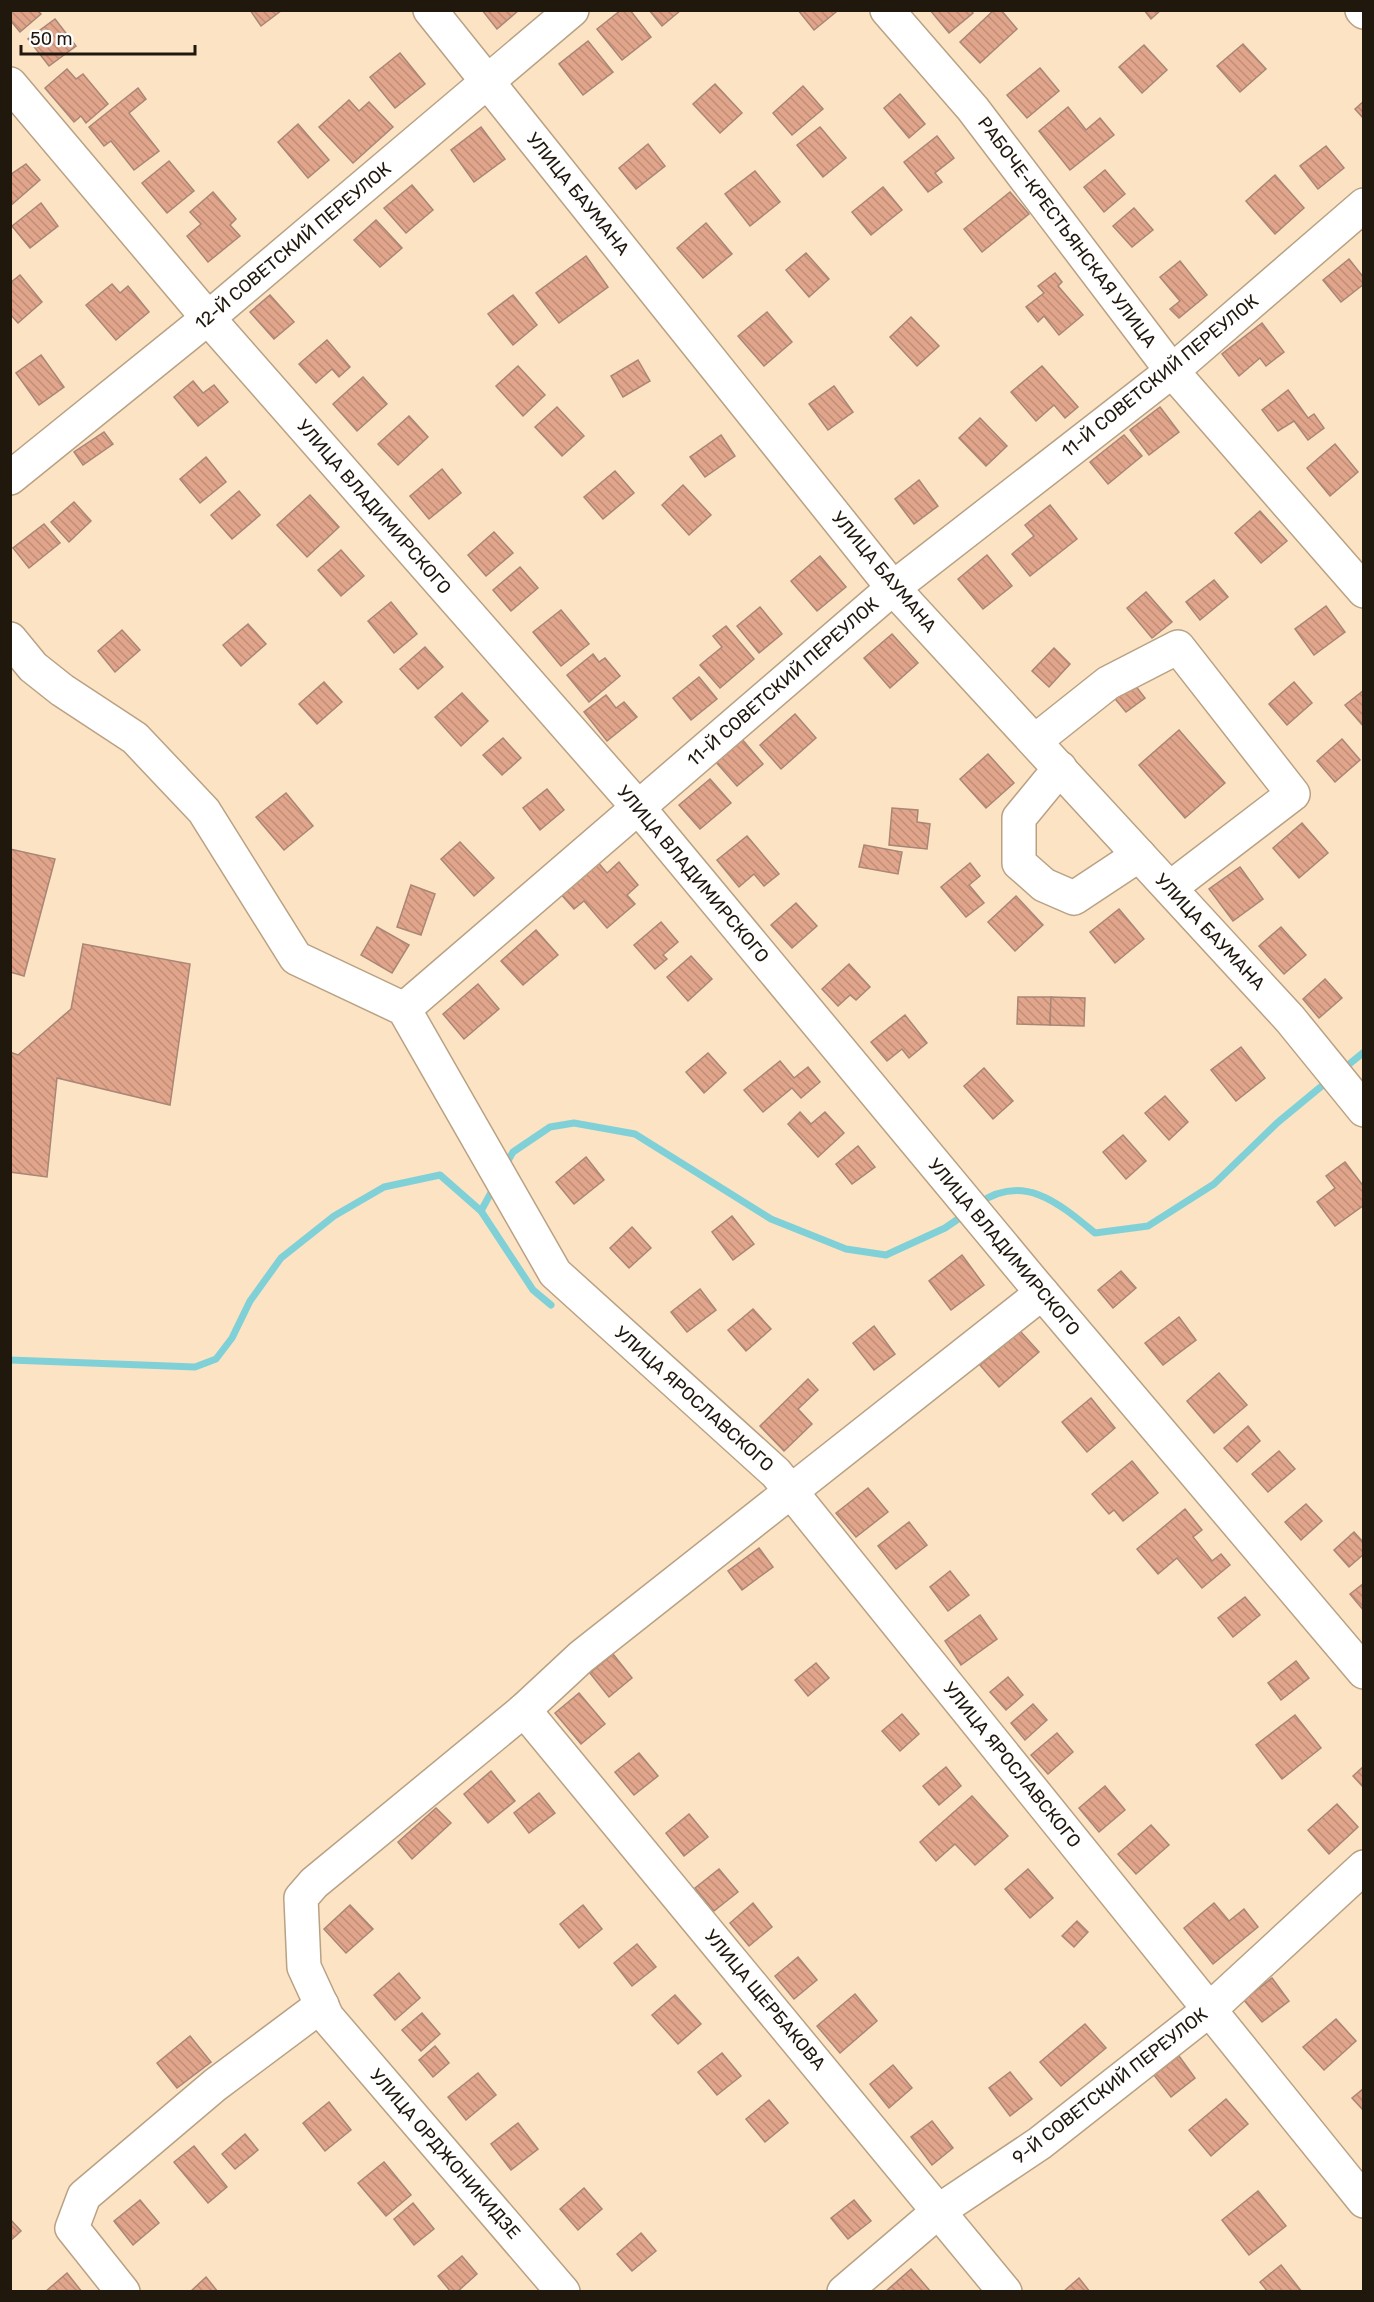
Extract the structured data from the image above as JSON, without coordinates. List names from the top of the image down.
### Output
{
  "streets": {
    "street": [
      "УЛИЦА БАУМАНА",
      "РАБОЧЕ-КРЕСТЬЯНСКАЯ УЛИЦА",
      "12-Й СОВЕТСКИЙ ПЕРЕУЛОК",
      "11-Й СОВЕТСКИЙ ПЕРЕУЛОК",
      "УЛИЦА ВЛАДИМИРСКОГО",
      "УЛИЦА ЯРОСЛАВСКОГО",
      "УЛИЦА ЩЕРБАКОВА",
      "9-Й СОВЕТСКИЙ ПЕРЕУЛОК",
      "УЛИЦА ОРДЖОНИКИДЗЕ"
    ]
  },
  "crossings": [
    ["УЛИЦА БАУМАНА", "12-Й СОВЕТСКИЙ ПЕРЕУЛОК"],
    ["УЛИЦА БАУМАНА", "11-Й СОВЕТСКИЙ ПЕРЕУЛОК"],
    ["РАБОЧЕ-КРЕСТЬЯНСКАЯ УЛИЦА", "11-Й СОВЕТСКИЙ ПЕРЕУЛОК"],
    ["12-Й СОВЕТСКИЙ ПЕРЕУЛОК", "УЛИЦА ВЛАДИМИРСКОГО"],
    ["11-Й СОВЕТСКИЙ ПЕРЕУЛОК", "УЛИЦА ВЛАДИМИРСКОГО"],
    ["11-Й СОВЕТСКИЙ ПЕРЕУЛОК", "УЛИЦА ЯРОСЛАВСКОГО"],
    ["УЛИЦА ЯРОСЛАВСКОГО", "9-Й СОВЕТСКИЙ ПЕРЕУЛОК"],
    ["УЛИЦА ЩЕРБАКОВА", "9-Й СОВЕТСКИЙ ПЕРЕУЛОК"],
    ["УЛИЦА ЩЕРБАКОВА", "УЛИЦА ОРДЖОНИКИДЗЕ"]
  ],
  "scale_bar": "50 m"
}
